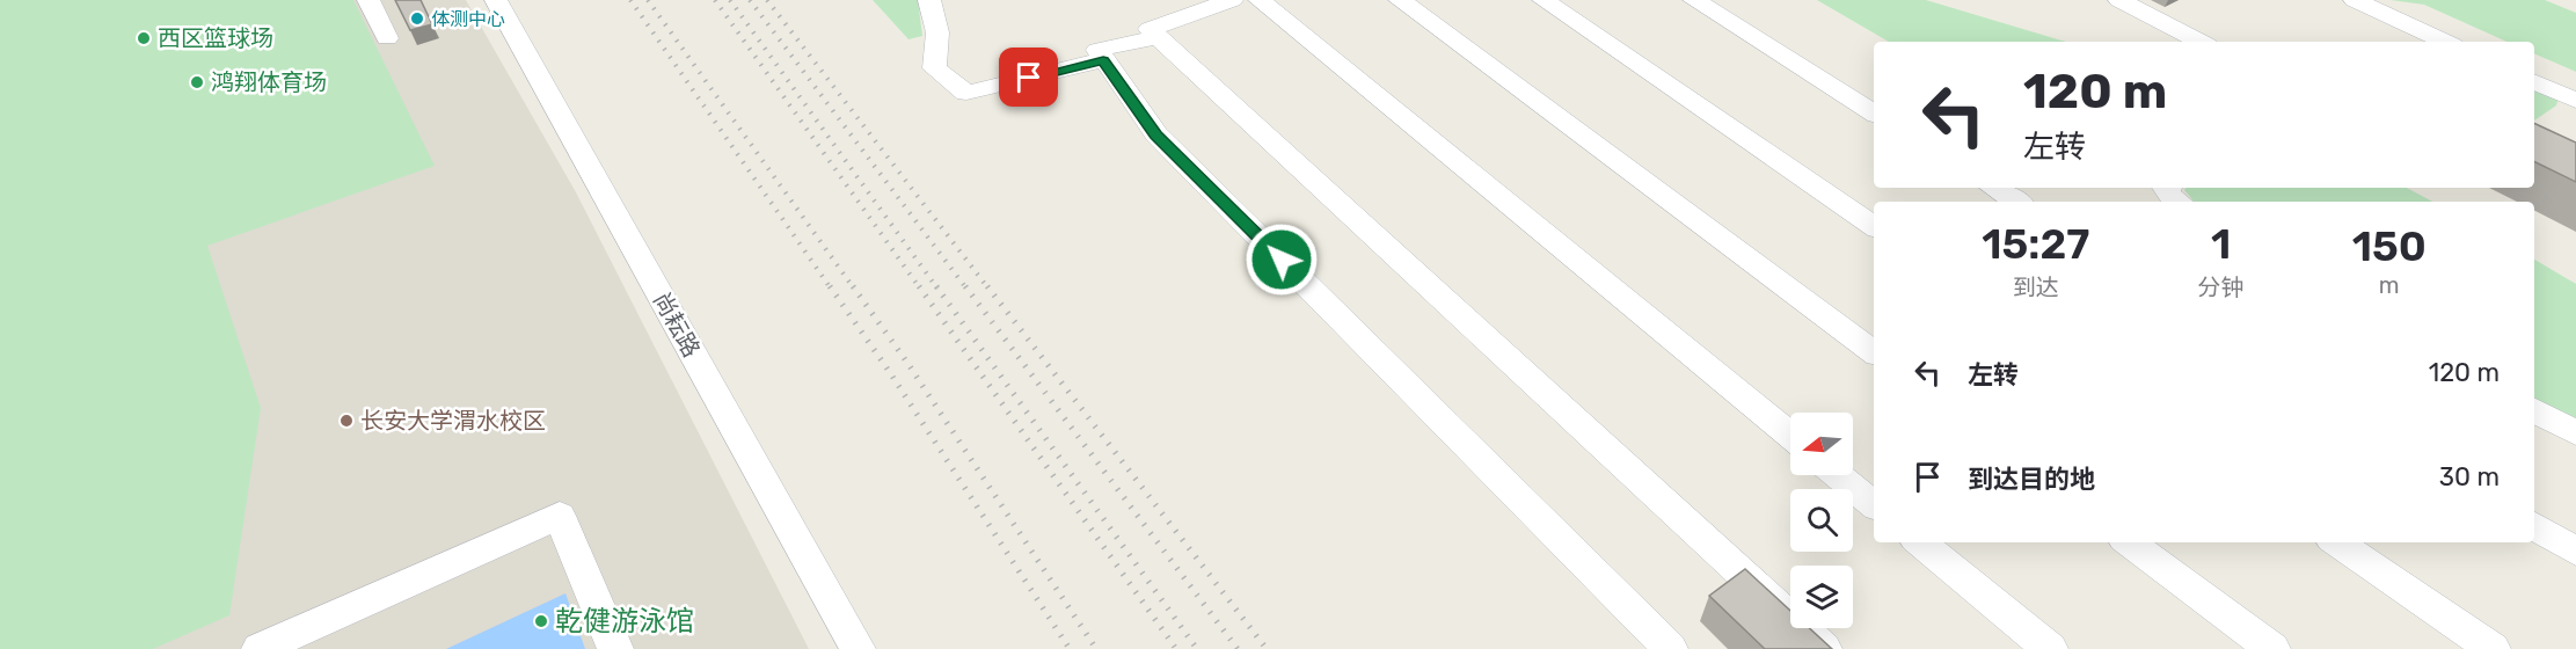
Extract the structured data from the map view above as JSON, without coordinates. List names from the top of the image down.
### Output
{
  "streets": {
    "street": ["尚耘路"]
  },
  "places": [
    "体测中心",
    "西区篮球场",
    "鸿翔体育场",
    "长安大学渭水校区",
    "乾健游泳馆"
  ],
  "north": "left",
  "page": {
    "turn": ["120 m", "左转"],
    "eta": [
      "15:27",
      "到达",
      "1",
      "分钟",
      "150",
      "m"
    ],
    "list": [
      {
        "name": "左转",
        "value": "120 m"
      },
      {
        "name": "到达目的地",
        "value": "30 m"
      }
    ]
  }
}
